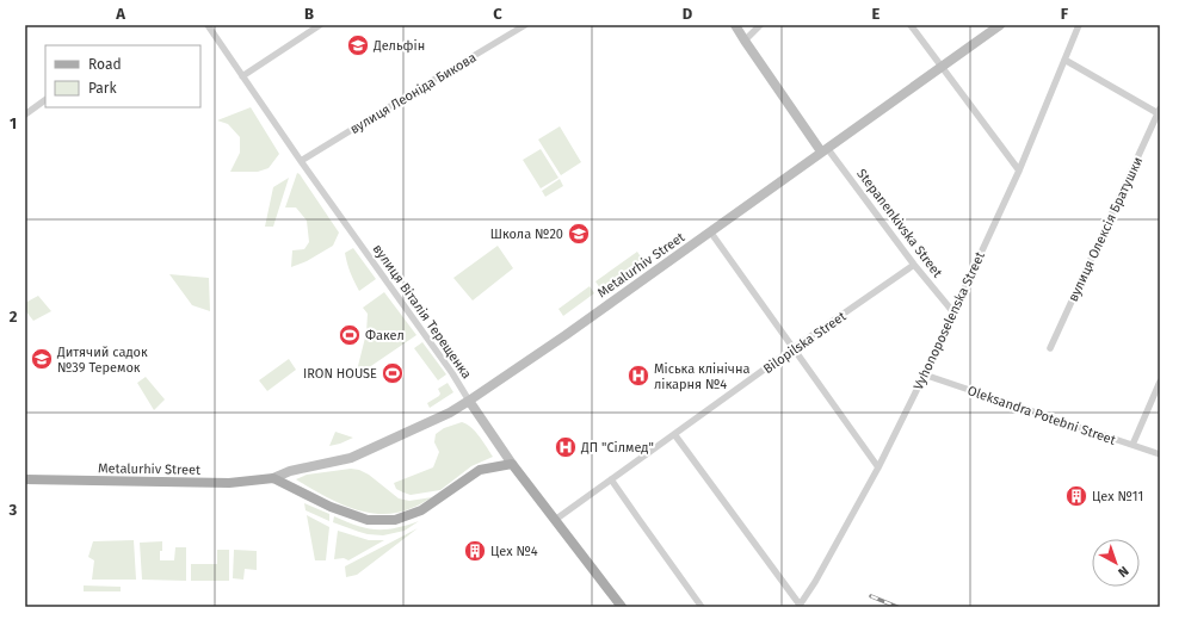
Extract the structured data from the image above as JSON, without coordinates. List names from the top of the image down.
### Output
{
  "streets": {
    "main road": ["Stepanenkivska Street", "Metalurhiv Street", "вулиця Віталія Терещенка"],
    "street": [
      "вулиця Леоніда Бикова",
      "вулиця Олексія Братушки",
      "Vyhonoposelenska Street",
      "Bilopilska Street",
      "Oleksandra Potebni Street"
    ]
  },
  "crossings": [
    ["вулиця Леоніда Бикова", "вулиця Віталія Терещенка"],
    ["Stepanenkivska Street", "Metalurhiv Street"],
    ["Stepanenkivska Street", "Vyhonoposelenska Street"],
    ["Stepanenkivska Street", "Bilopilska Street"],
    ["Metalurhiv Street", "вулиця Віталія Терещенка"],
    ["вулиця Віталія Терещенка", "Bilopilska Street"],
    ["Vyhonoposelenska Street", "Oleksandra Potebni Street"]
  ],
  "places": {
    "school or university": ["Дельфін", "Школа №20", "Дитячий садок №39 Теремок"],
    "sports": ["Факел", "IRON HOUSE"],
    "hospital": ["Міська клінічна лікарня №4", "ДП \"Сілмед\""],
    "building": ["Цех №11", "Цех №4"]
  },
  "legend": ["Road", "Park"],
  "north": "bottom right",
  "grid": {
    "columns": [
      "A",
      "B",
      "C",
      "D",
      "E",
      "F"
    ],
    "rows": ["1", "2", "3"]
  }
}
